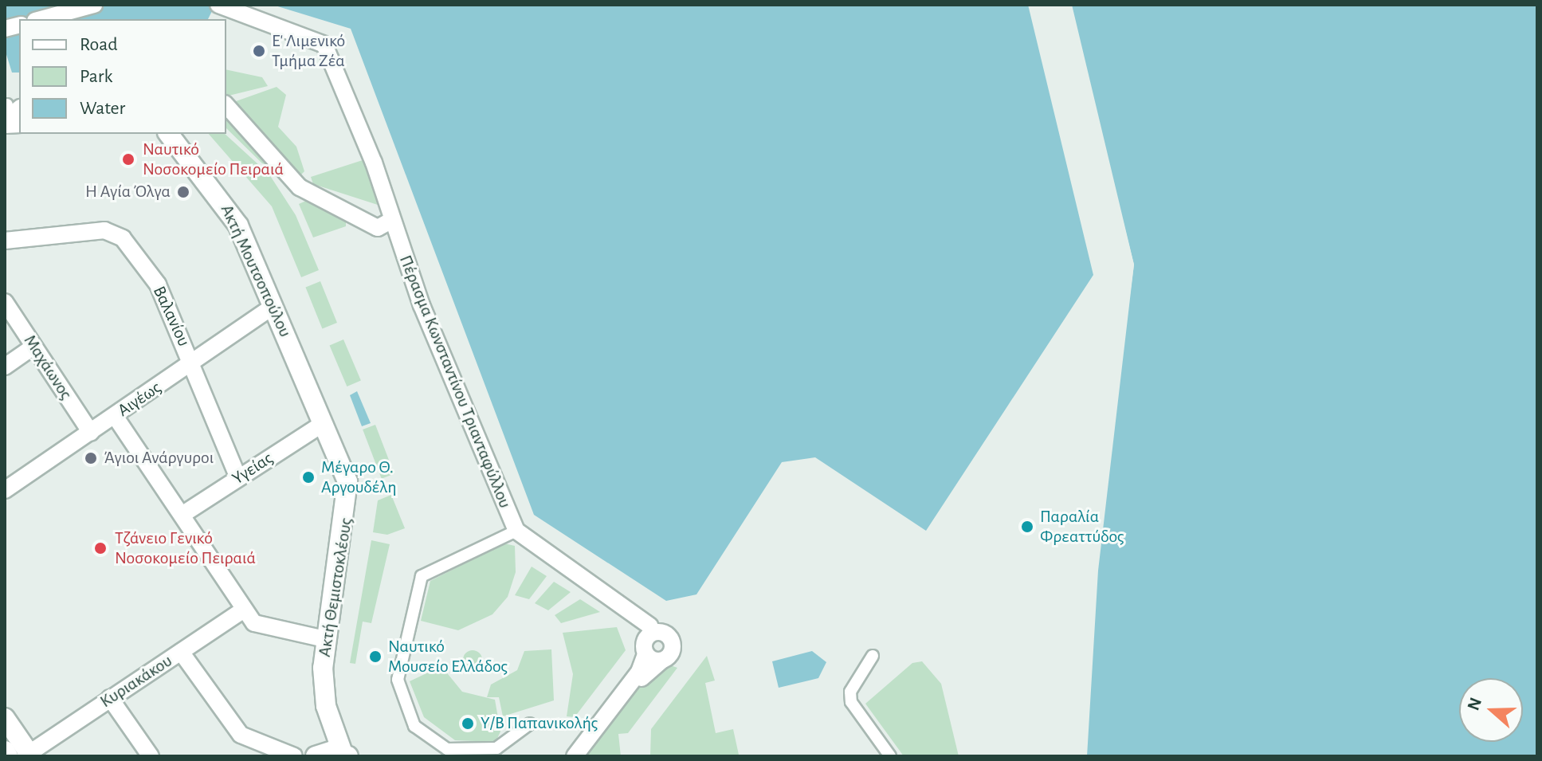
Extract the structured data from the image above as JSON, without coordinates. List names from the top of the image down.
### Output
{
  "streets": {
    "main road": ["Ακτή Μουτσοπούλου", "Ακτή Θεμιστοκλέους"],
    "street": [
      "Βαλανίου",
      "Μαχάωνος",
      "Πέρασμα Κωνσταντίνου Τριανταφύλλου",
      "Αιγέως",
      "Υγείας",
      "Κυριακάκου"
    ]
  },
  "crossings": [
    ["Ακτή Μουτσοπούλου", "Αιγέως"],
    ["Ακτή Μουτσοπούλου", "Υγείας"],
    ["Ακτή Μουτσοπούλου", "Ακτή Θεμιστοκλέους"],
    ["Βαλανίου", "Αιγέως"],
    ["Βαλανίου", "Υγείας"],
    ["Μαχάωνος", "Αιγέως"],
    ["Υγείας", "Ακτή Θεμιστοκλέους"]
  ],
  "places": [
    "Ε' Λιμενικό Τμήμα Ζέα",
    "Ναυτικό Νοσοκομείο Πειραιά",
    "Η Αγία Όλγα",
    "Άγιοι Ανάργυροι",
    "Μέγαρο Θ. Αργουδέλη",
    "Παραλία Φρεαττύδος",
    "Τζάνειο Γενικό Νοσοκομείο Πειραιά",
    "Ναυτικό Μουσείο Ελλάδος",
    "Υ/Β Παπανικολής"
  ],
  "legend": ["Road", "Park", "Water"],
  "north": "left"
}
